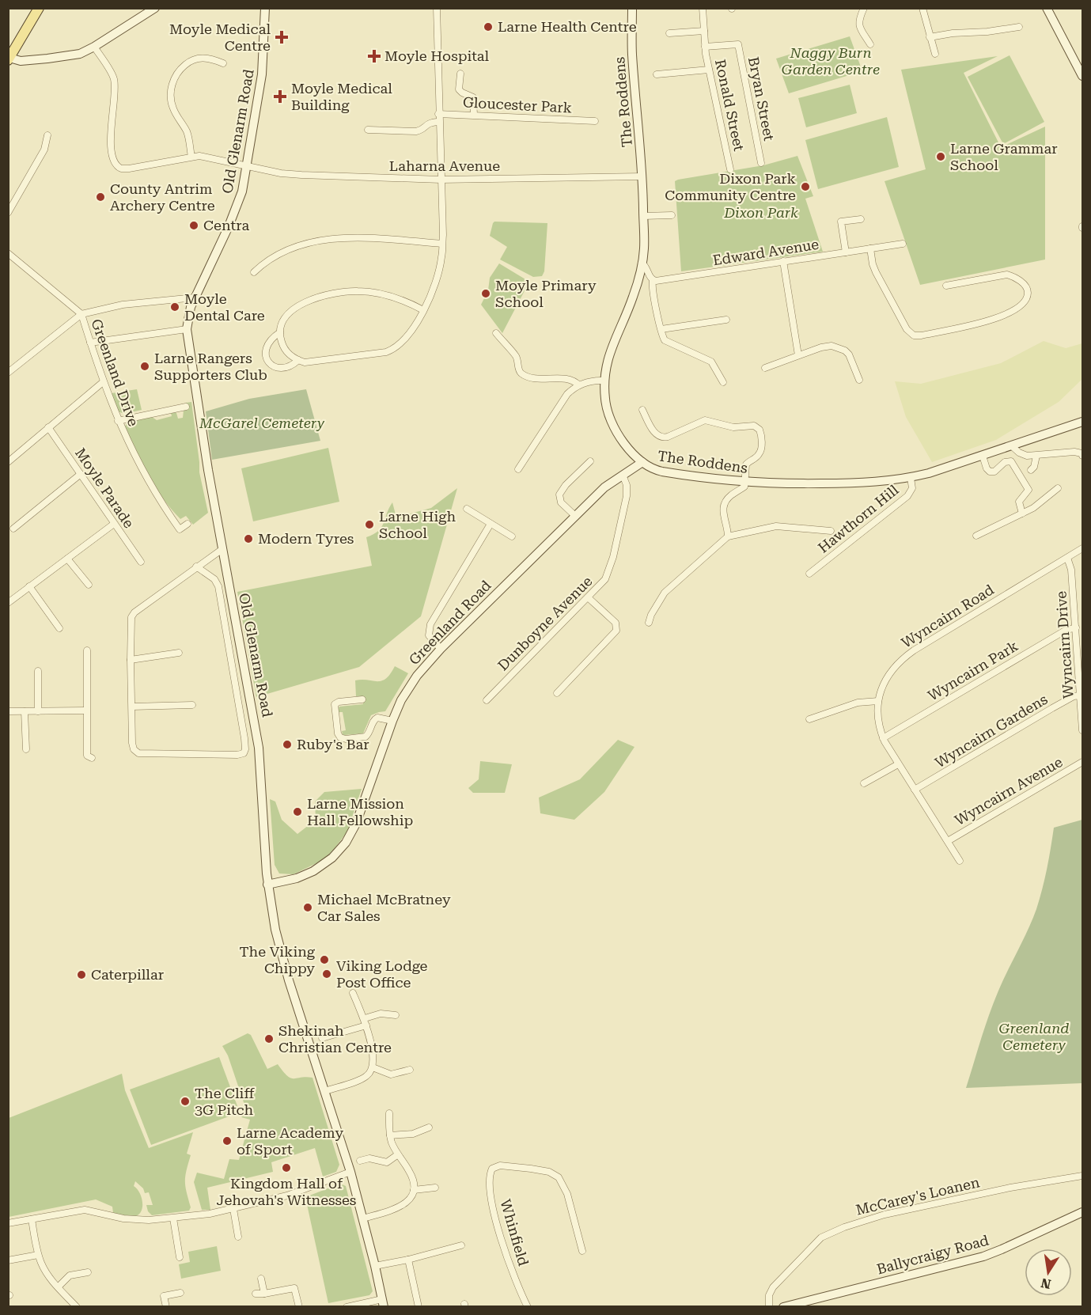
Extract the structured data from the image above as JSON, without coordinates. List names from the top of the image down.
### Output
{
  "streets": {
    "street": [
      "Bryan Street",
      "The Roddens",
      "Gloucester Park",
      "Ronald Street",
      "Old Glenarm Road",
      "Laharna Avenue",
      "Edward Avenue",
      "Greenland Drive",
      "Moyle Parade",
      "Hawthorn Hill",
      "Wyncairn Road",
      "Greenland Road",
      "Dunboyne Avenue",
      "Wyncairn Drive",
      "Wyncairn Park",
      "Wyncairn Gardens",
      "Wyncairn Avenue",
      "McCarey's Loanen",
      "Whinfield",
      "Ballycraigy Road"
    ]
  },
  "crossings": [
    ["Bryan Street", "Ronald Street"],
    ["The Roddens", "Laharna Avenue"],
    ["The Roddens", "Hawthorn Hill"],
    ["The Roddens", "Greenland Road"],
    ["Old Glenarm Road", "Laharna Avenue"],
    ["Old Glenarm Road", "Greenland Road"],
    ["Wyncairn Road", "Wyncairn Drive"],
    ["Wyncairn Road", "Wyncairn Park"],
    ["Wyncairn Road", "Wyncairn Gardens"],
    ["Wyncairn Road", "Wyncairn Avenue"],
    ["Greenland Road", "Dunboyne Avenue"],
    ["Wyncairn Drive", "Wyncairn Park"],
    ["Wyncairn Drive", "Wyncairn Gardens"]
  ],
  "parks": [
    "Naggy Burn Garden Centre",
    "Dixon Park",
    "McGarel Cemetery",
    "Greenland Cemetery"
  ],
  "places": {
    "other": [
      "Larne Health Centre",
      "Larne Grammar School",
      "Dixon Park Community Centre",
      "County Antrim Archery Centre",
      "Centra",
      "Moyle Primary School",
      "Moyle Dental Care",
      "Larne Rangers Supporters Club",
      "Larne High School",
      "Modern Tyres",
      "Ruby's Bar",
      "Larne Mission Hall Fellowship",
      "Michael McBratney Car Sales",
      "The Viking Chippy",
      "Viking Lodge Post Office",
      "Caterpillar",
      "Shekinah Christian Centre",
      "The Cliff 3G Pitch",
      "Larne Academy of Sport",
      "Kingdom Hall of Jehovah's Witnesses"
    ],
    "health": ["Moyle Medical Centre", "Moyle Hospital", "Moyle Medical Building"]
  },
  "north": "bottom"
}
